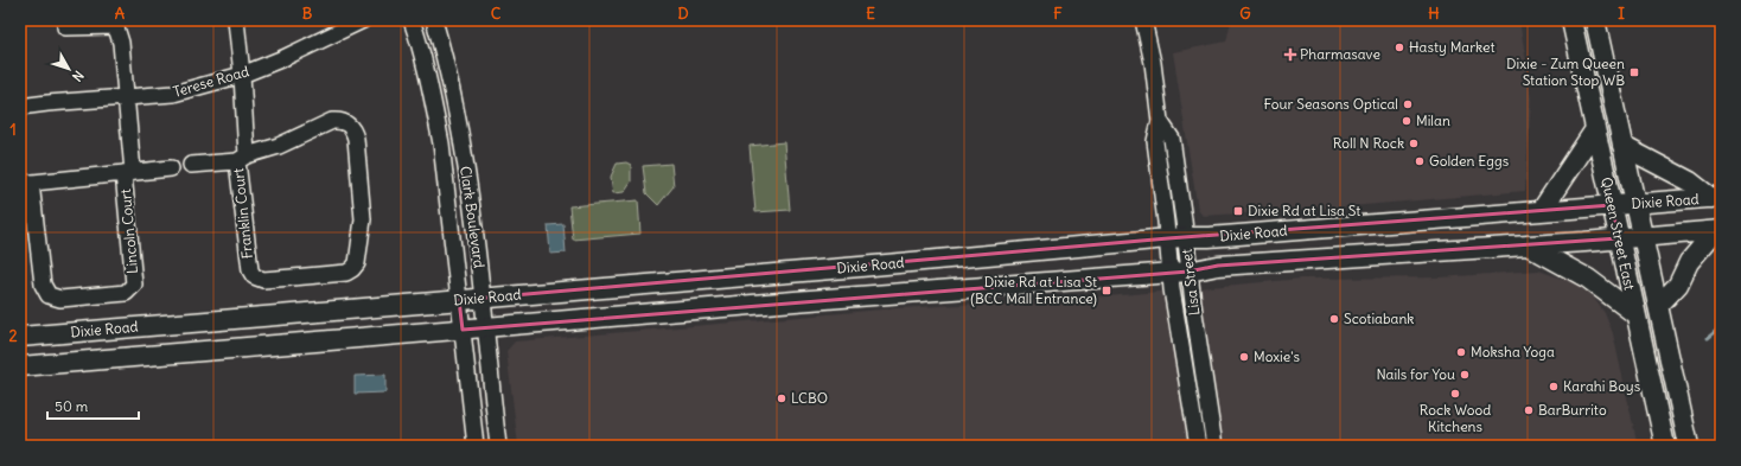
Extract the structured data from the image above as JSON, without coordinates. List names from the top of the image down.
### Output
{
  "streets": {
    "main road": ["Dixie Road", "Queen Street East"],
    "street": [
      "Terese Road",
      "Franklin Court",
      "Clark Boulevard",
      "Lincoln Court",
      "Lisa Street"
    ]
  },
  "crossings": [
    ["Terese Road", "Franklin Court"],
    ["Terese Road", "Lincoln Court"],
    ["Dixie Road", "Clark Boulevard"],
    ["Dixie Road", "Queen Street East"],
    ["Dixie Road", "Lisa Street"]
  ],
  "places": {
    "other": [
      "Hasty Market",
      "Four Seasons Optical",
      "Milan",
      "Roll N Rock",
      "Golden Eggs",
      "Scotiabank",
      "Moksha Yoga",
      "Moxie's",
      "Nails for You",
      "Karahi Boys",
      "Rock Wood Kitchens",
      "LCBO",
      "BarBurrito"
    ],
    "health": ["Pharmasave"],
    "transit": ["Dixie - Zum Queen Station Stop WB", "Dixie Rd at Lisa St", "Dixie Rd at Lisa St (BCC Mall Entrance)"]
  },
  "scale_bar": "50 m",
  "north": "bottom right",
  "grid": {
    "columns": [
      "A",
      "B",
      "C",
      "D",
      "E",
      "F",
      "G",
      "H",
      "I"
    ],
    "rows": ["1", "2"]
  }
}
